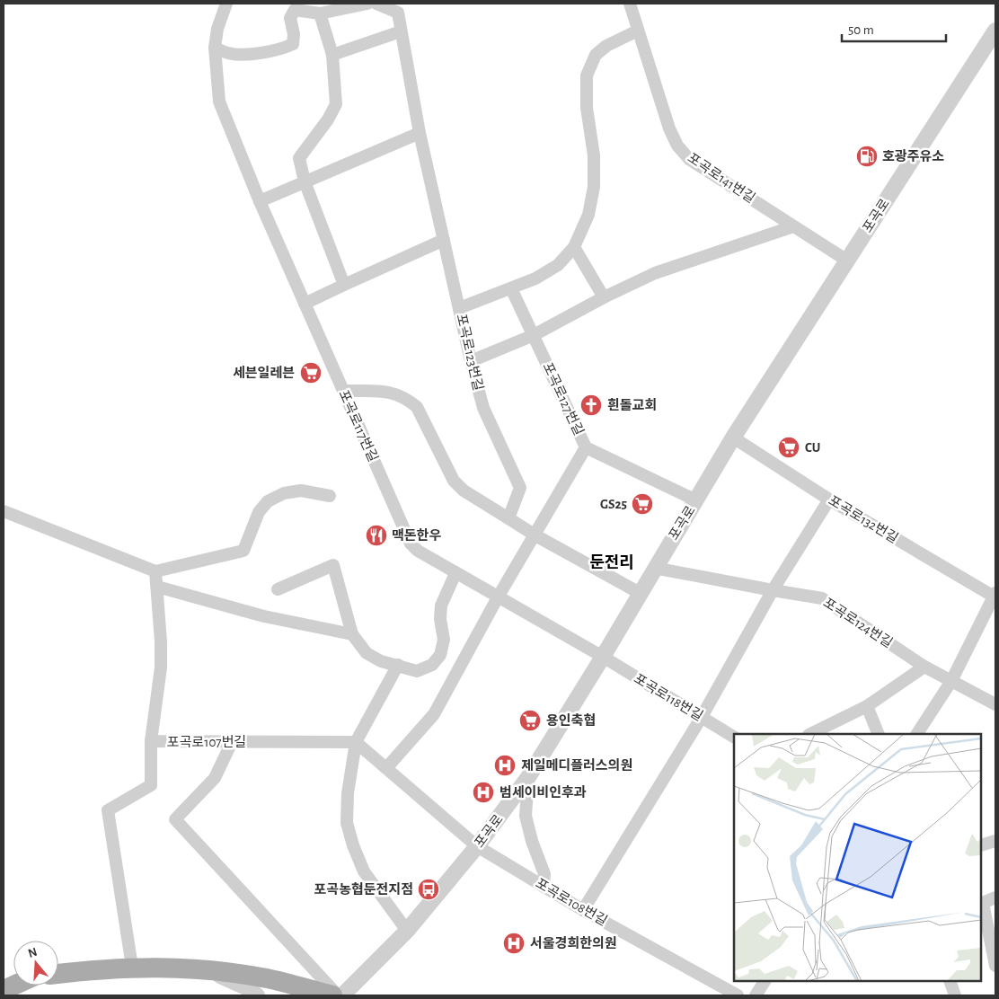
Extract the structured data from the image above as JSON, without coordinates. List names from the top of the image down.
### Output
{
  "streets": {
    "street": [
      "포곡로141번길",
      "포곡로",
      "포곡로123번길",
      "포곡로127번길",
      "포곡로117번길",
      "포곡로132번길",
      "포곡로124번길",
      "포곡로118번길",
      "포곡로107번길",
      "포곡로108번길"
    ]
  },
  "crossings": [
    ["포곡로141번길", "포곡로"],
    ["포곡로", "포곡로127번길"],
    ["포곡로", "포곡로117번길"],
    ["포곡로", "포곡로132번길"],
    ["포곡로", "포곡로124번길"],
    ["포곡로", "포곡로118번길"],
    ["포곡로", "포곡로108번길"],
    ["포곡로117번길", "포곡로118번길"]
  ],
  "districts": ["둔전리"],
  "places": {
    "fuel station": ["호광주유소"],
    "supermarket": [
      "세븐일레븐",
      "CU",
      "GS25",
      "용인축협"
    ],
    "church": ["흰돌교회"],
    "restaurant": ["맥돈한우"],
    "hospital": ["제일메디플러스의원", "범세이비인후과", "서울경희한의원"],
    "bus stop": ["포곡농협둔전지점"]
  },
  "scale_bar": "50 m",
  "north": "top"
}
